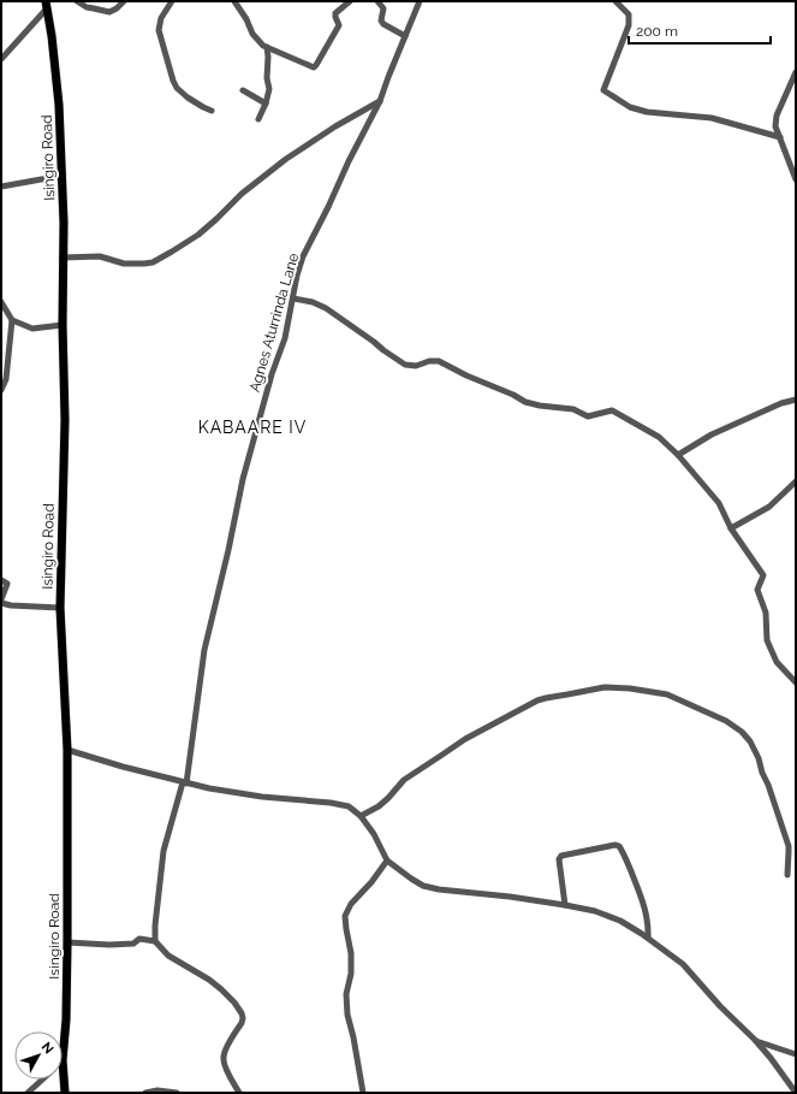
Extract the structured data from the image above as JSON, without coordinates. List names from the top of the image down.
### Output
{
  "streets": {
    "main road": ["Isingiro Road"],
    "street": ["Agnes Aturrinda Lane"]
  },
  "districts": ["KABAARE IV"],
  "scale_bar": "200 m",
  "north": "top right"
}
